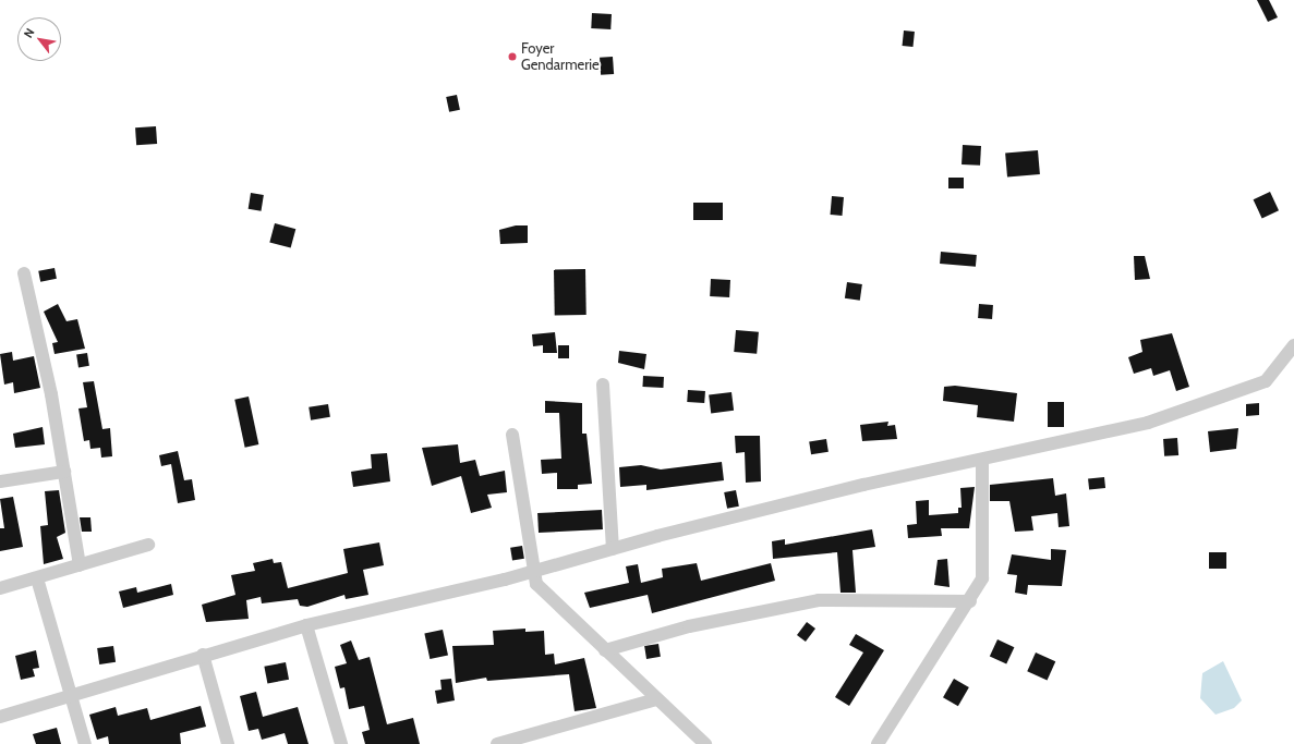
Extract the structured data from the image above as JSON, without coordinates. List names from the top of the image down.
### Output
{
  "places": ["Foyer Gendarmerie"],
  "north": "top left"
}
